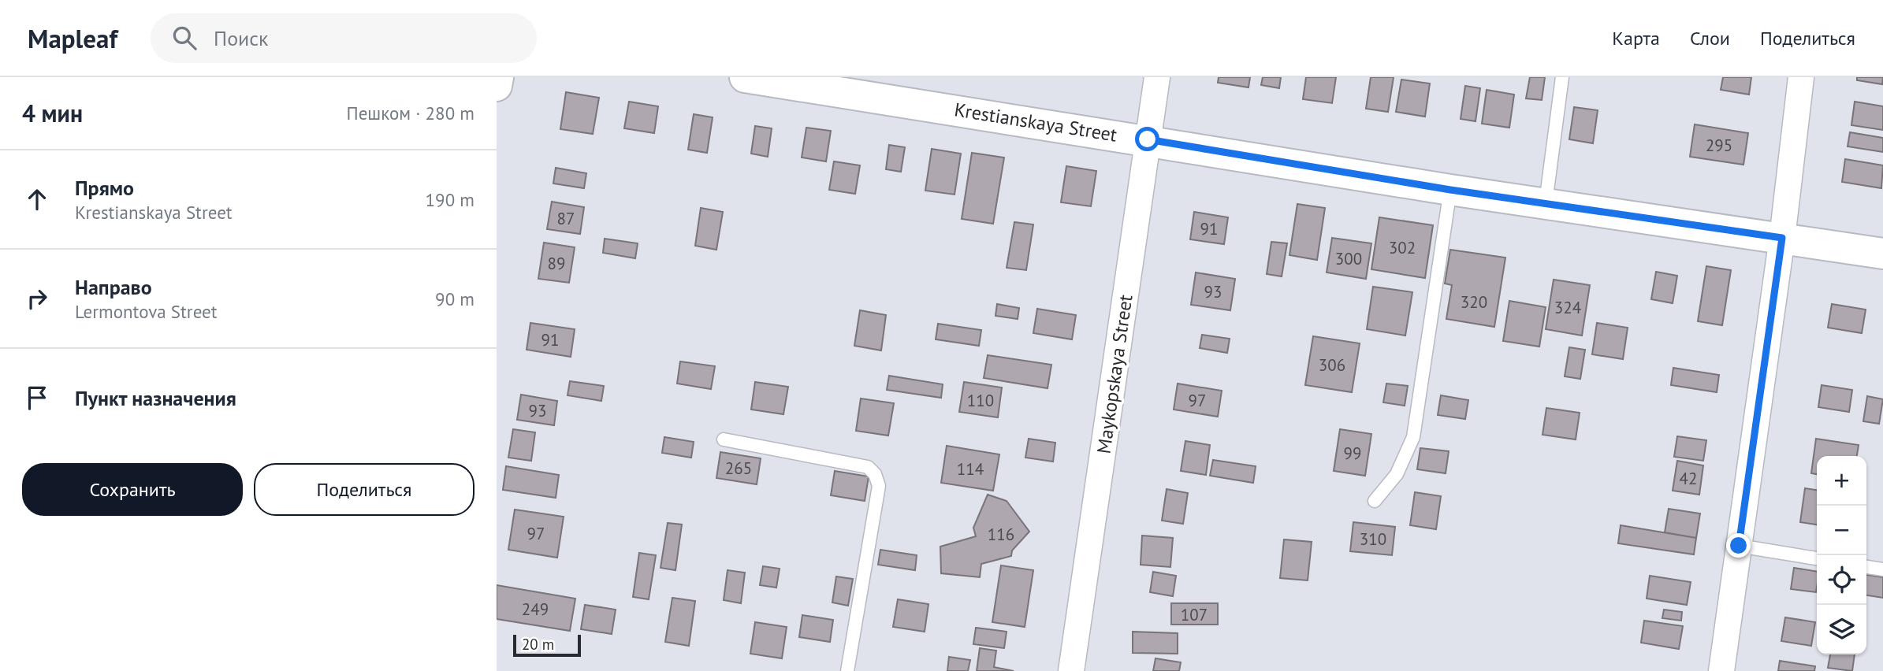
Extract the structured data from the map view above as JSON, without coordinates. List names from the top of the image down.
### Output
{
  "streets": {
    "street": ["Krestianskaya Street", "Maykopskaya Street"]
  },
  "crossings": [
    ["Krestianskaya Street", "Maykopskaya Street"]
  ],
  "house_numbers": [
    "295",
    "87",
    "91",
    "302",
    "300",
    "89",
    "93",
    "320",
    "324",
    "91",
    "306",
    "110",
    "97",
    "93",
    "99",
    "265",
    "114",
    "42",
    "97",
    "116",
    "310",
    "249",
    "107"
  ],
  "scale_bar": "20 m",
  "page": {
    "header": "Mapleaf",
    "search": "Поиск",
    "nav": ["Карта", "Слои", "Поделиться"],
    "heading": ["4 мин", "Пешком · 280 m"],
    "list": [
      ["Прямо", "Krestianskaya Street", "190 m"],
      ["Направо", "Lermontova Street", "90 m"],
      "Пункт назначения"
    ],
    "buttons": ["Сохранить", "Поделиться"],
    "map_buttons": ["+", "−"],
    "scale": "20 m"
  }
}
